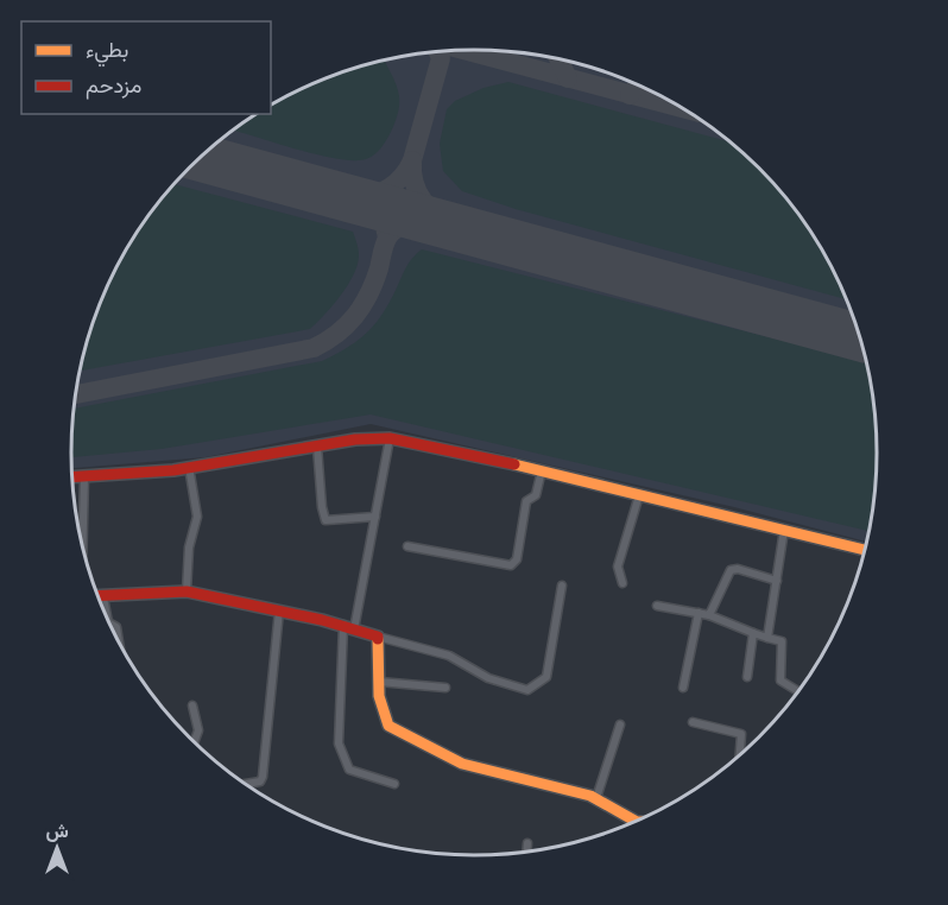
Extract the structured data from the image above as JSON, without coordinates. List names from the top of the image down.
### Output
{
  "legend": ["بطيء", "مزدحم"],
  "north": "top"
}
